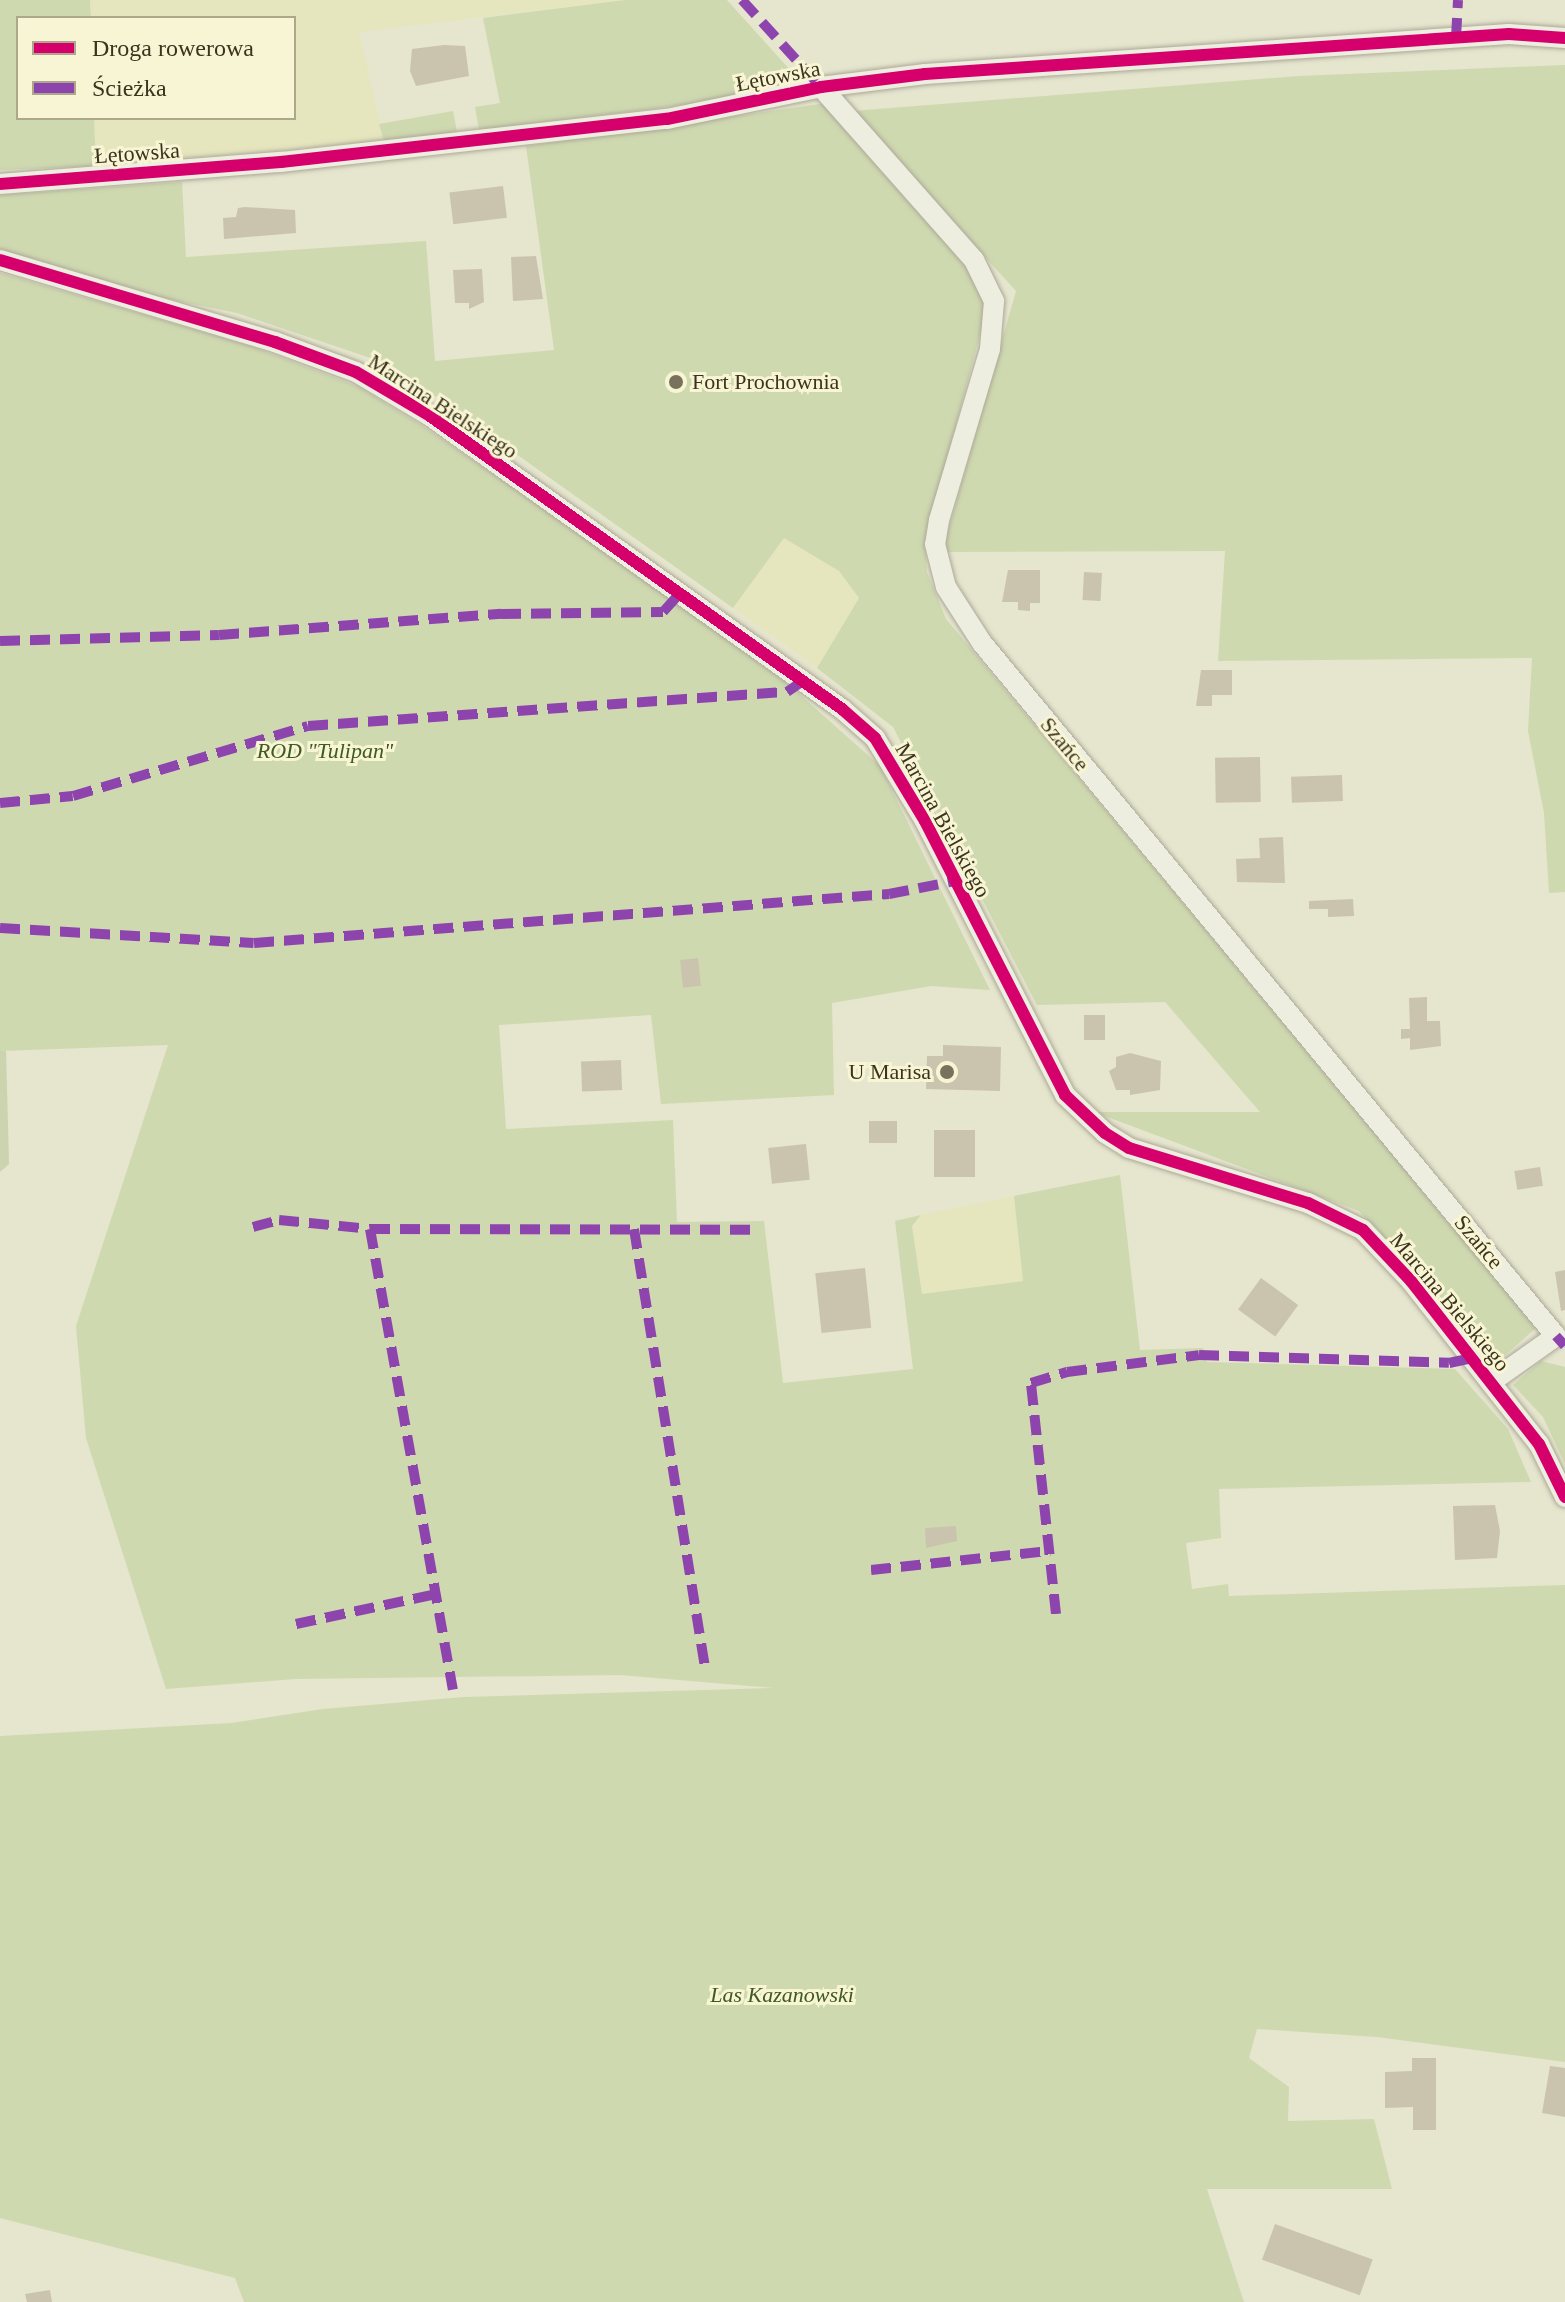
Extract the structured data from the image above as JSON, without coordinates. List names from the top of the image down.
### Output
{
  "streets": {
    "street": ["Łętowska", "Marcina Bielskiego", "Szańce"]
  },
  "crossings": [
    ["Łętowska", "Szańce"],
    ["Marcina Bielskiego", "Szańce"]
  ],
  "parks": ["ROD \"Tulipan\"", "Las Kazanowski"],
  "places": ["Fort Prochownia", "U Marisa"],
  "legend": ["Droga rowerowa", "Ścieżka"]
}
